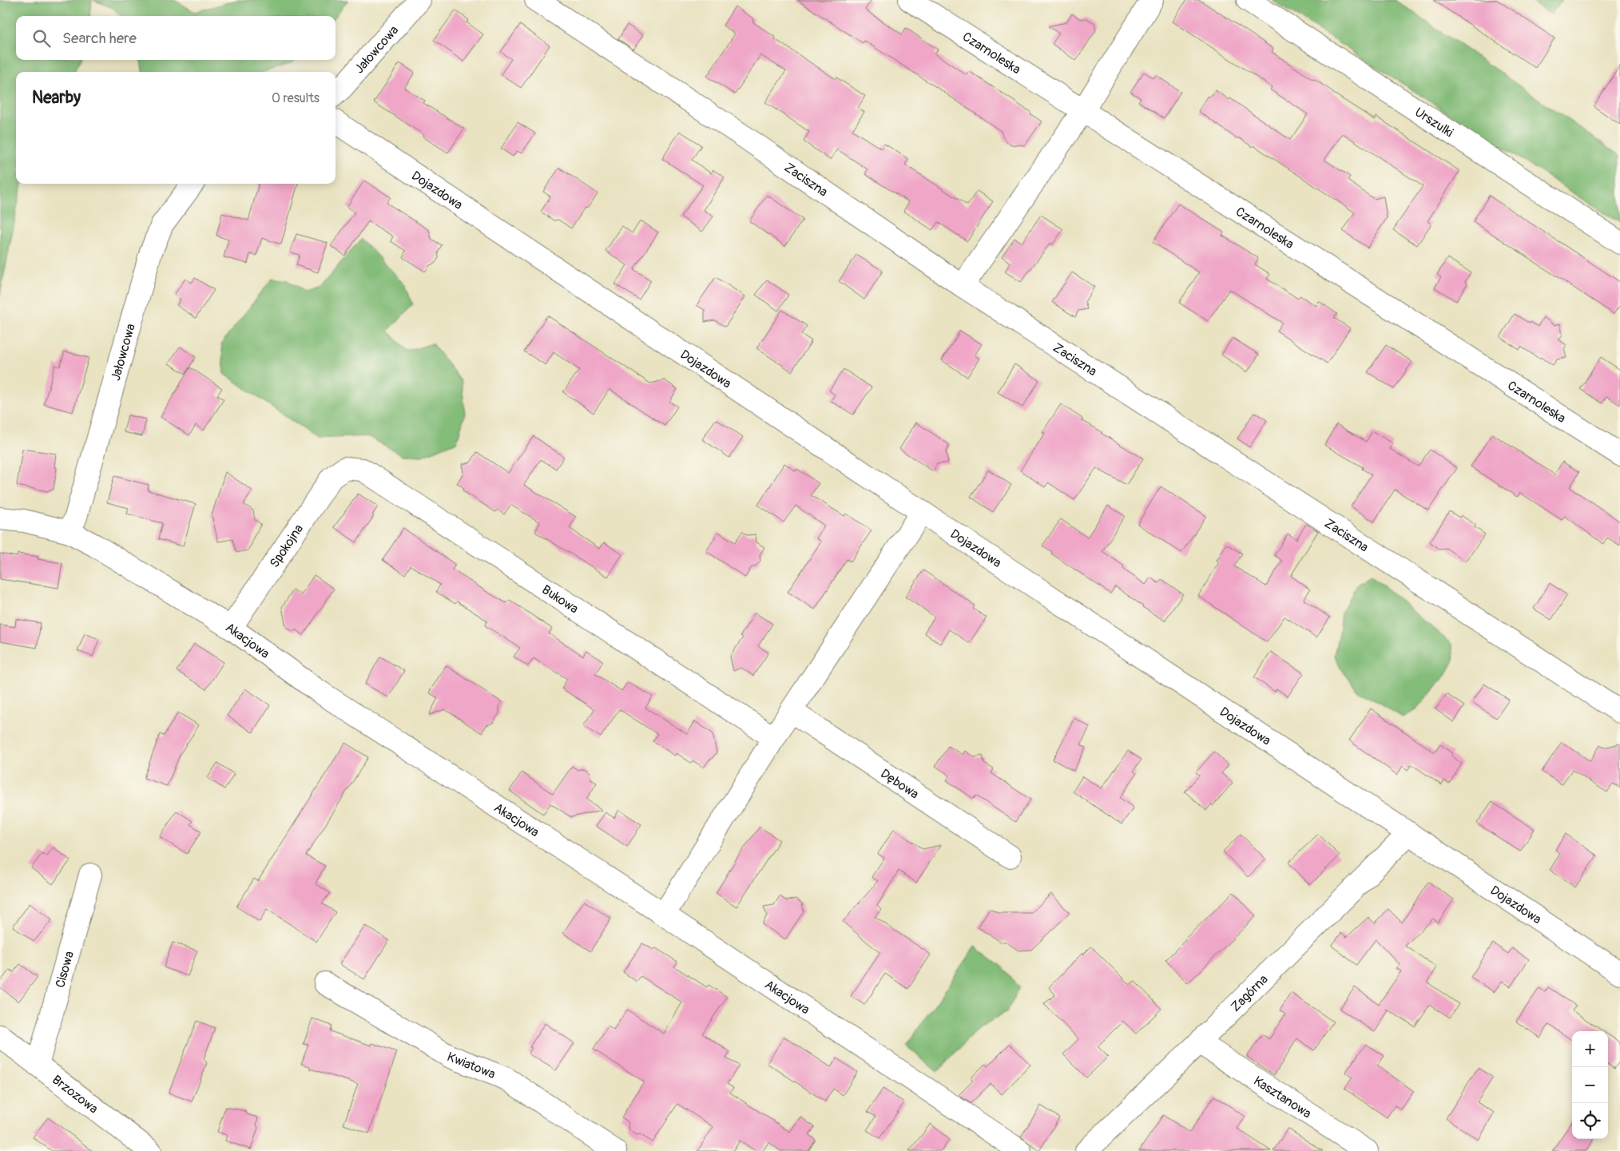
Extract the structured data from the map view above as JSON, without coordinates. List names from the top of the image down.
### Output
{
  "streets": {
    "street": [
      "Jałowcowa",
      "Czarnoleska",
      "Urszulki",
      "Zaciszna",
      "Dojazdowa",
      "Spokojna",
      "Bukowa",
      "Akacjowa",
      "Dębowa",
      "Cisowa",
      "Zagórna",
      "Kwiatowa",
      "Brzozowa",
      "Kasztanowa"
    ]
  },
  "crossings": [
    ["Jałowcowa", "Akacjowa"],
    ["Dojazdowa", "Zagórna"],
    ["Spokojna", "Bukowa"],
    ["Spokojna", "Akacjowa"],
    ["Cisowa", "Brzozowa"],
    ["Zagórna", "Kasztanowa"]
  ],
  "page": {
    "search": "Search here",
    "heading": ["Nearby", "0 results"],
    "map_buttons": ["+", "−"]
  }
}
